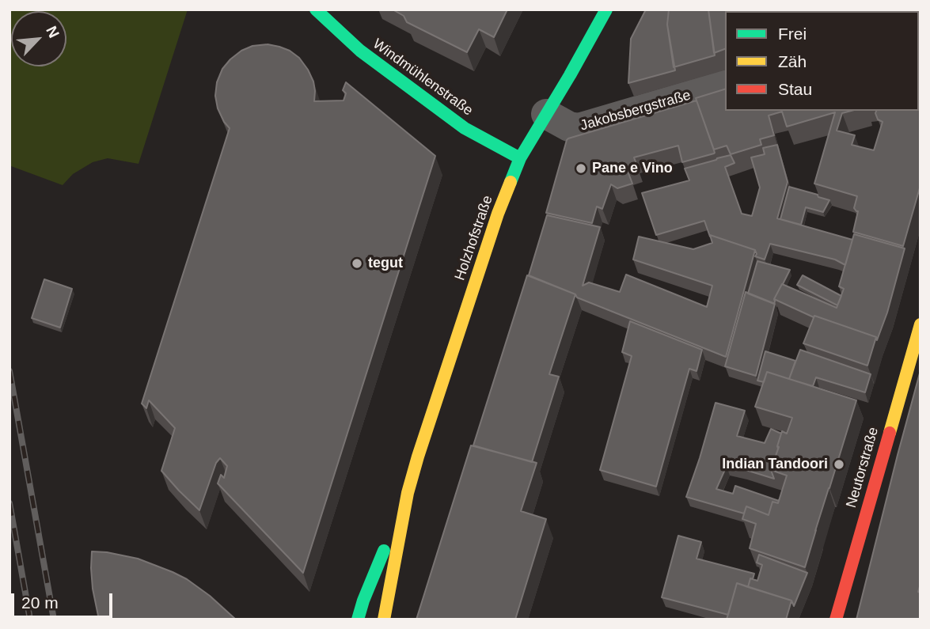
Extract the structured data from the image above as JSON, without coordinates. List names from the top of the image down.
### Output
{
  "streets": {
    "street": [
      "Windmühlenstraße",
      "Jakobsbergstraße",
      "Holzhofstraße",
      "Neutorstraße"
    ]
  },
  "crossings": [
    ["Windmühlenstraße", "Holzhofstraße"],
    ["Jakobsbergstraße", "Holzhofstraße"]
  ],
  "places": ["Pane e Vino", "tegut", "Indian Tandoori"],
  "legend": ["Frei", "Zäh", "Stau"],
  "scale_bar": "20 m",
  "north": "top right"
}
